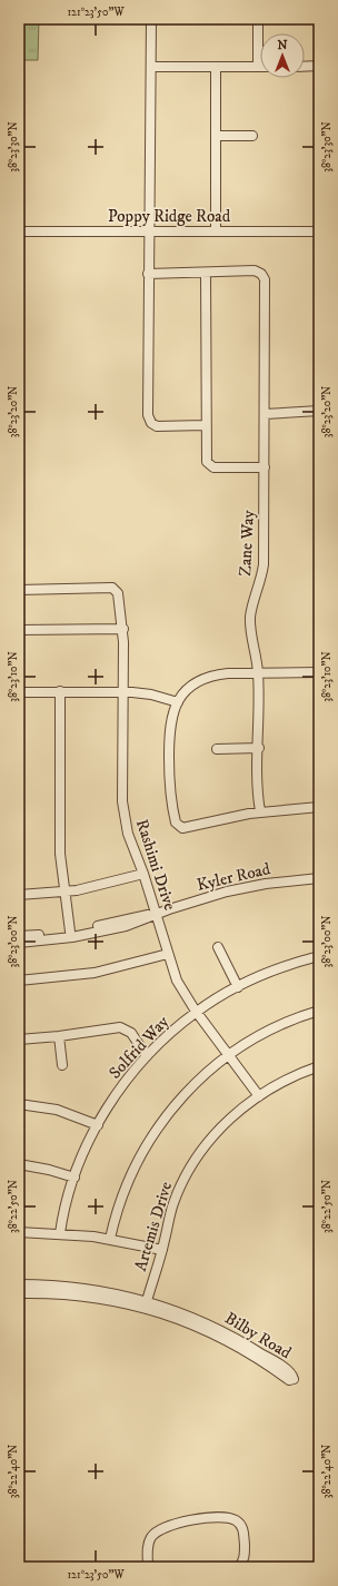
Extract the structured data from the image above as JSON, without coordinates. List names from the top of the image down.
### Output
{
  "streets": {
    "street": [
      "Poppy Ridge Road",
      "Zane Way",
      "Rashimi Drive",
      "Kyler Road",
      "Solfrid Way",
      "Artemis Drive",
      "Bilby Road"
    ]
  },
  "crossings": [
    ["Rashimi Drive", "Kyler Road"],
    ["Rashimi Drive", "Solfrid Way"],
    ["Rashimi Drive", "Artemis Drive"],
    ["Artemis Drive", "Bilby Road"]
  ],
  "north": "top",
  "coordinates": [
    "121°23'50\"W",
    "38°23'30\"N",
    "38°23'20\"N",
    "38°23'10\"N",
    "38°23'00\"N",
    "38°22'50\"N",
    "38°22'40\"N"
  ]
}
